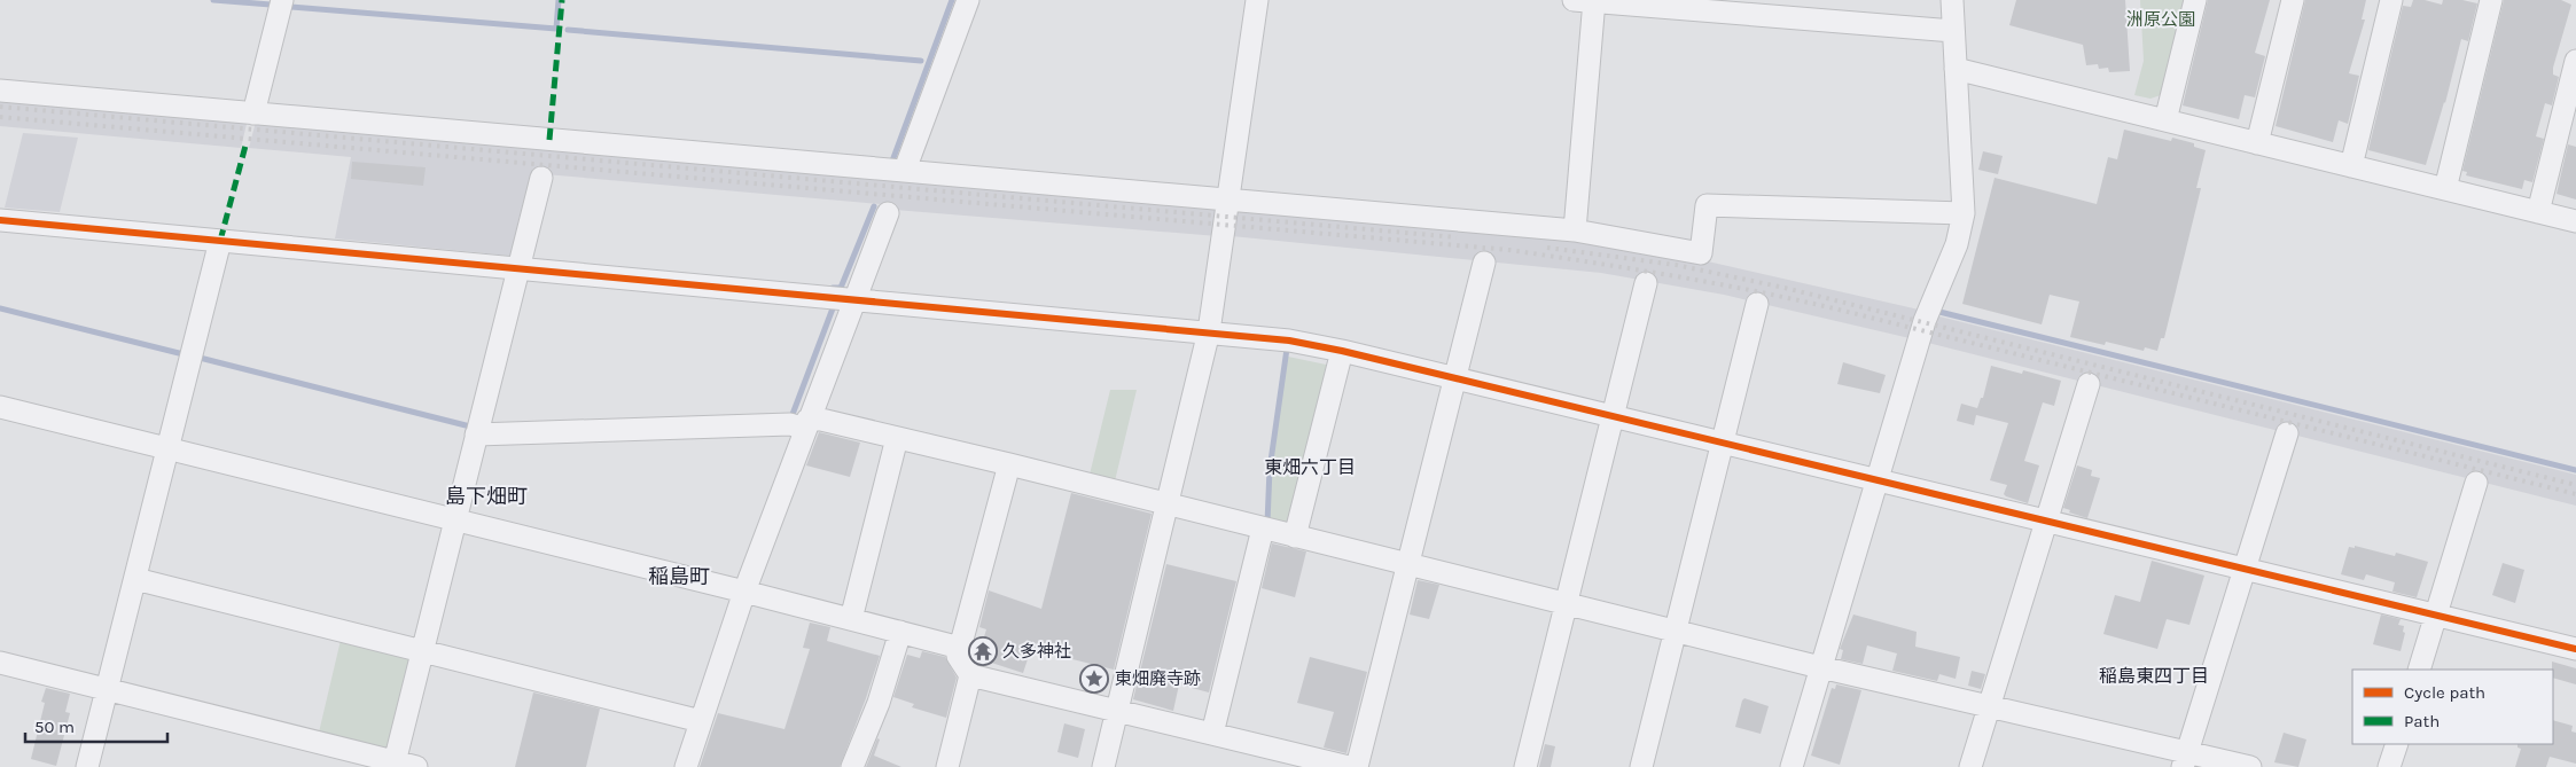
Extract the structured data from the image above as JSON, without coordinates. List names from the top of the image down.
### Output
{
  "districts": [
    "東畑六丁目",
    "島下畑町",
    "稲島町",
    "稲島東四丁目"
  ],
  "parks": ["洲原公園"],
  "places": {
    "temple": ["久多神社"],
    "place": ["東畑廃寺跡"]
  },
  "legend": ["Cycle path", "Path"],
  "scale_bar": "50 m"
}
